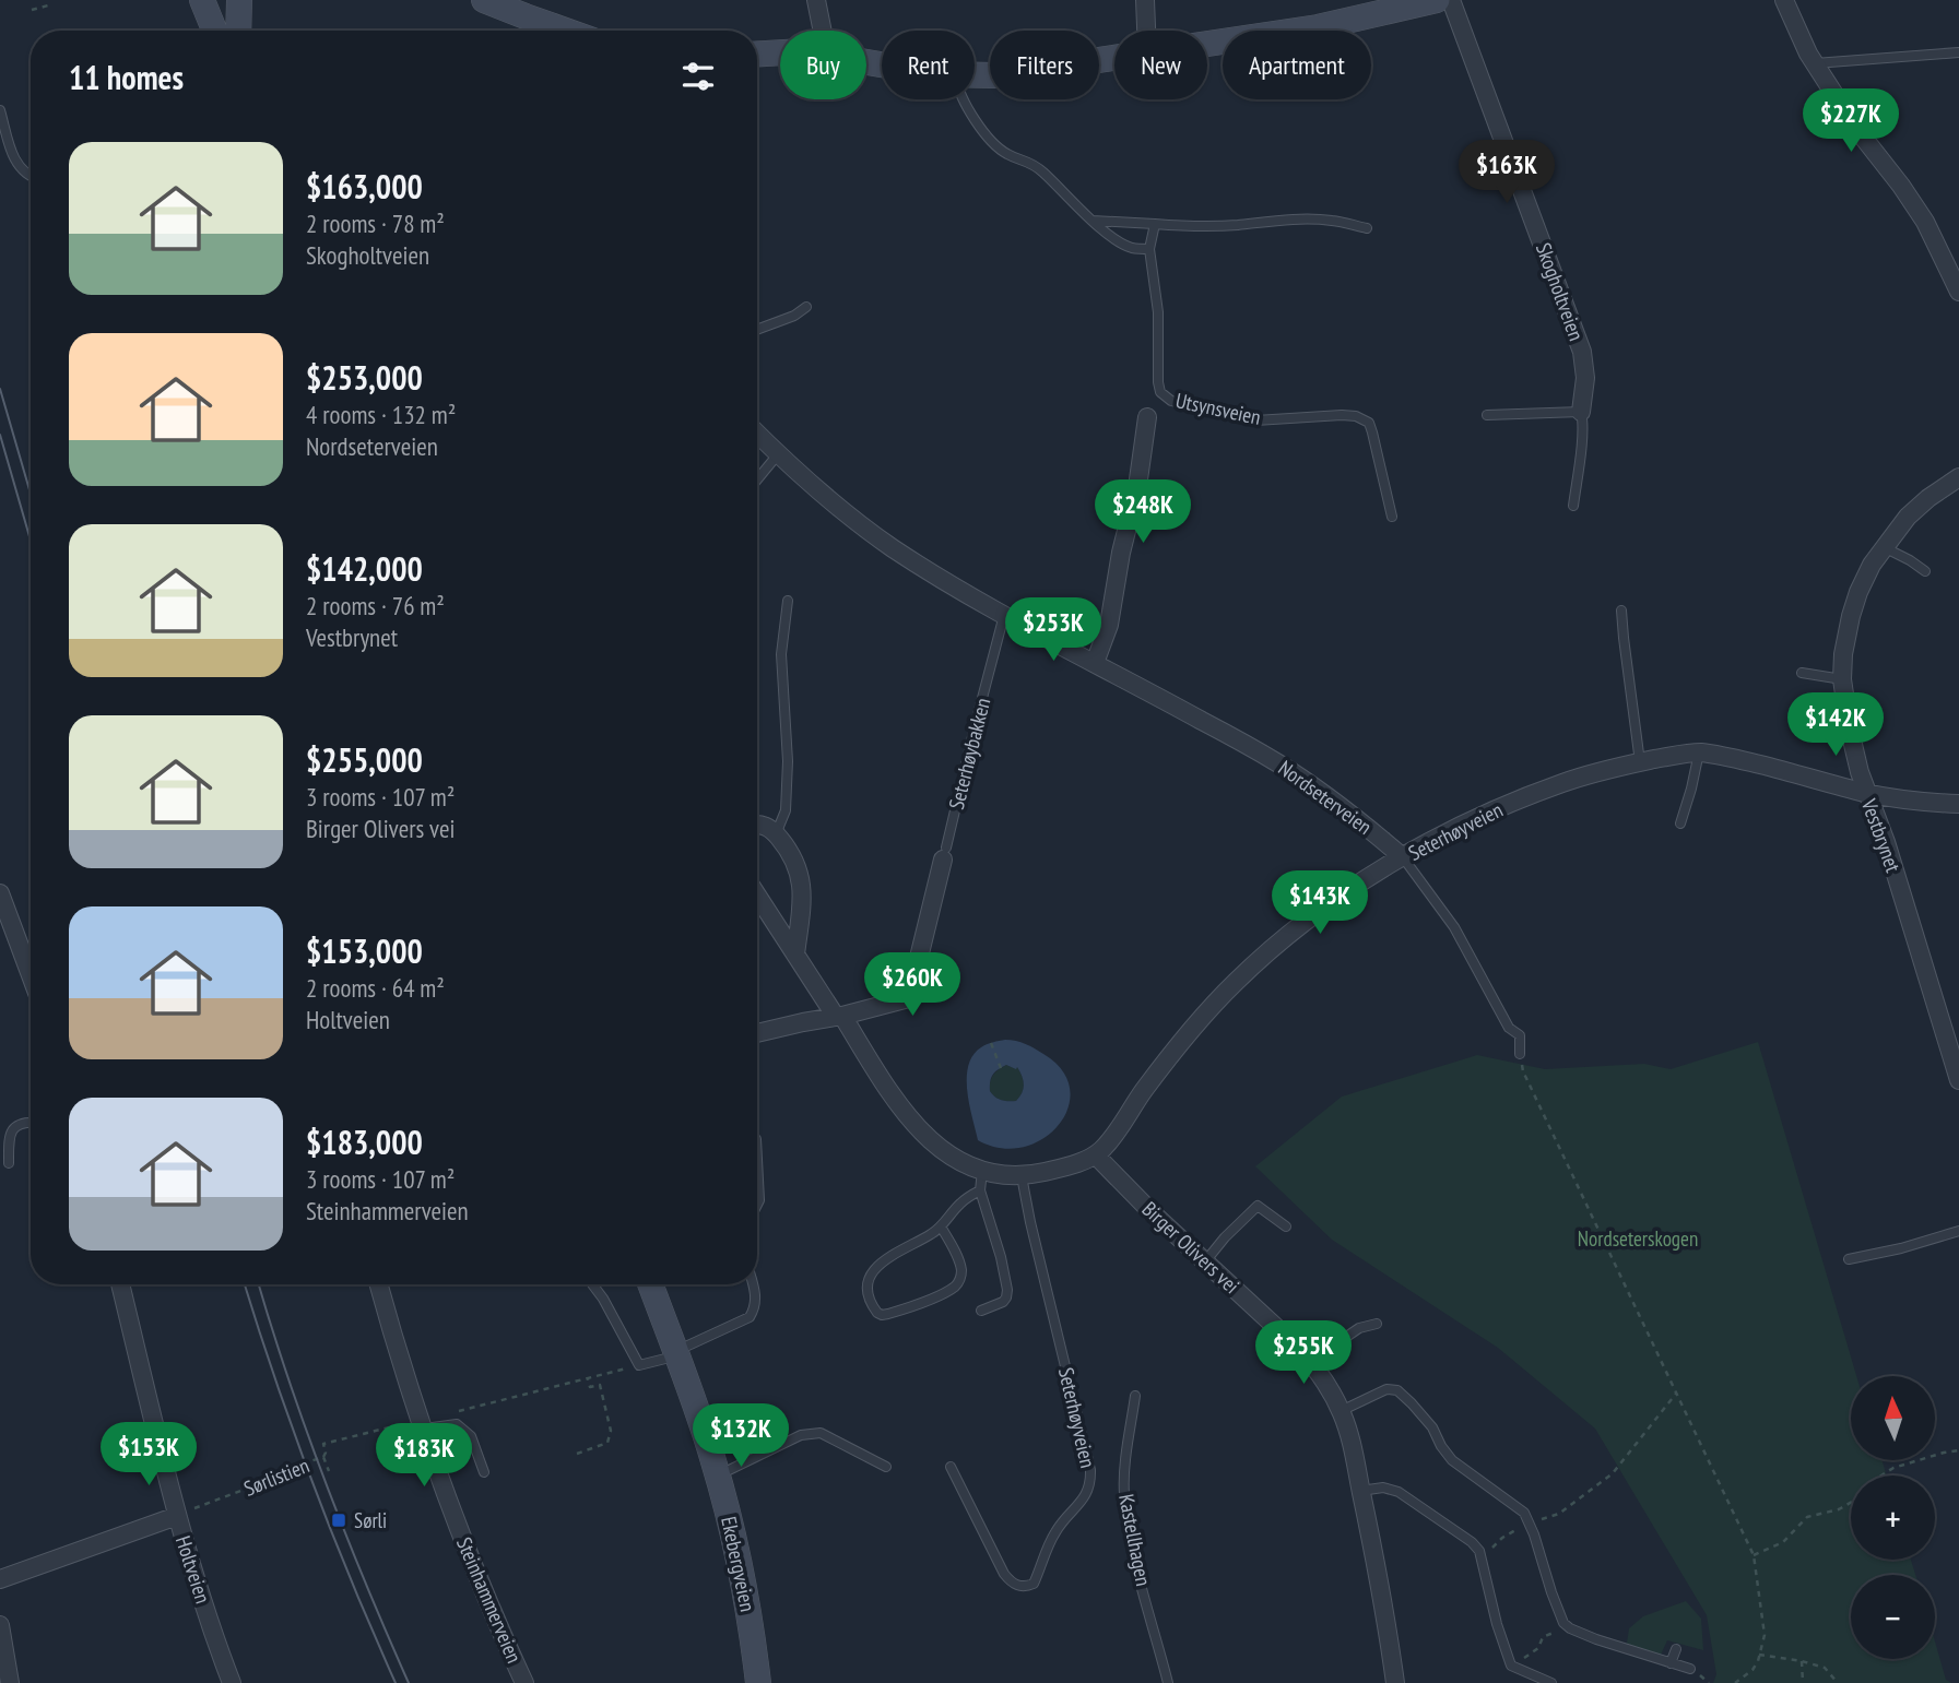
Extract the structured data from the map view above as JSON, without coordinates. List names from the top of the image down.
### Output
{
  "streets": {
    "street": [
      "Skogholtveien",
      "Seterhøybakken",
      "Nordseterveien",
      "Seterhøyveien",
      "Vestbrynet",
      "Birger Olivers vei",
      "Ekebergveien",
      "Holtveien",
      "Steinhammerveien"
    ],
    "lane": ["Utsynsveien", "Kastellhagen"],
    "path": ["Sørlistien"]
  },
  "crossings": [
    ["Seterhøybakken", "Nordseterveien"],
    ["Nordseterveien", "Seterhøyveien"],
    ["Seterhøyveien", "Vestbrynet"],
    ["Seterhøyveien", "Birger Olivers vei"],
    ["Sørlistien", "Holtveien"]
  ],
  "parks": ["Nordseterskogen"],
  "places": {
    "transit": ["Sørli"]
  },
  "north": "top",
  "page": {
    "chip": [
      "Buy",
      "Rent",
      "Filters",
      "New",
      "Apartment"
    ],
    "heading": "11 homes",
    "price": [
      "$227K",
      "$163K",
      "$248K",
      "$253K",
      "$142K",
      "$143K",
      "$260K",
      "$255K",
      "$132K",
      "$153K",
      "$183K"
    ],
    "list": [
      {
        "name": "$163,000",
        "note": "2 rooms · 78 m² · Skogholtveien"
      },
      {
        "name": "$253,000",
        "note": "4 rooms · 132 m² · Nordseterveien"
      },
      {
        "name": "$142,000",
        "note": "2 rooms · 76 m² · Vestbrynet"
      },
      {
        "name": "$255,000",
        "note": "3 rooms · 107 m² · Birger Olivers vei"
      },
      {
        "name": "$153,000",
        "note": "2 rooms · 64 m² · Holtveien"
      },
      {
        "name": "$183,000",
        "note": "3 rooms · 107 m² · Steinhammerveien"
      }
    ],
    "map_buttons": ["+", "−"]
  }
}
